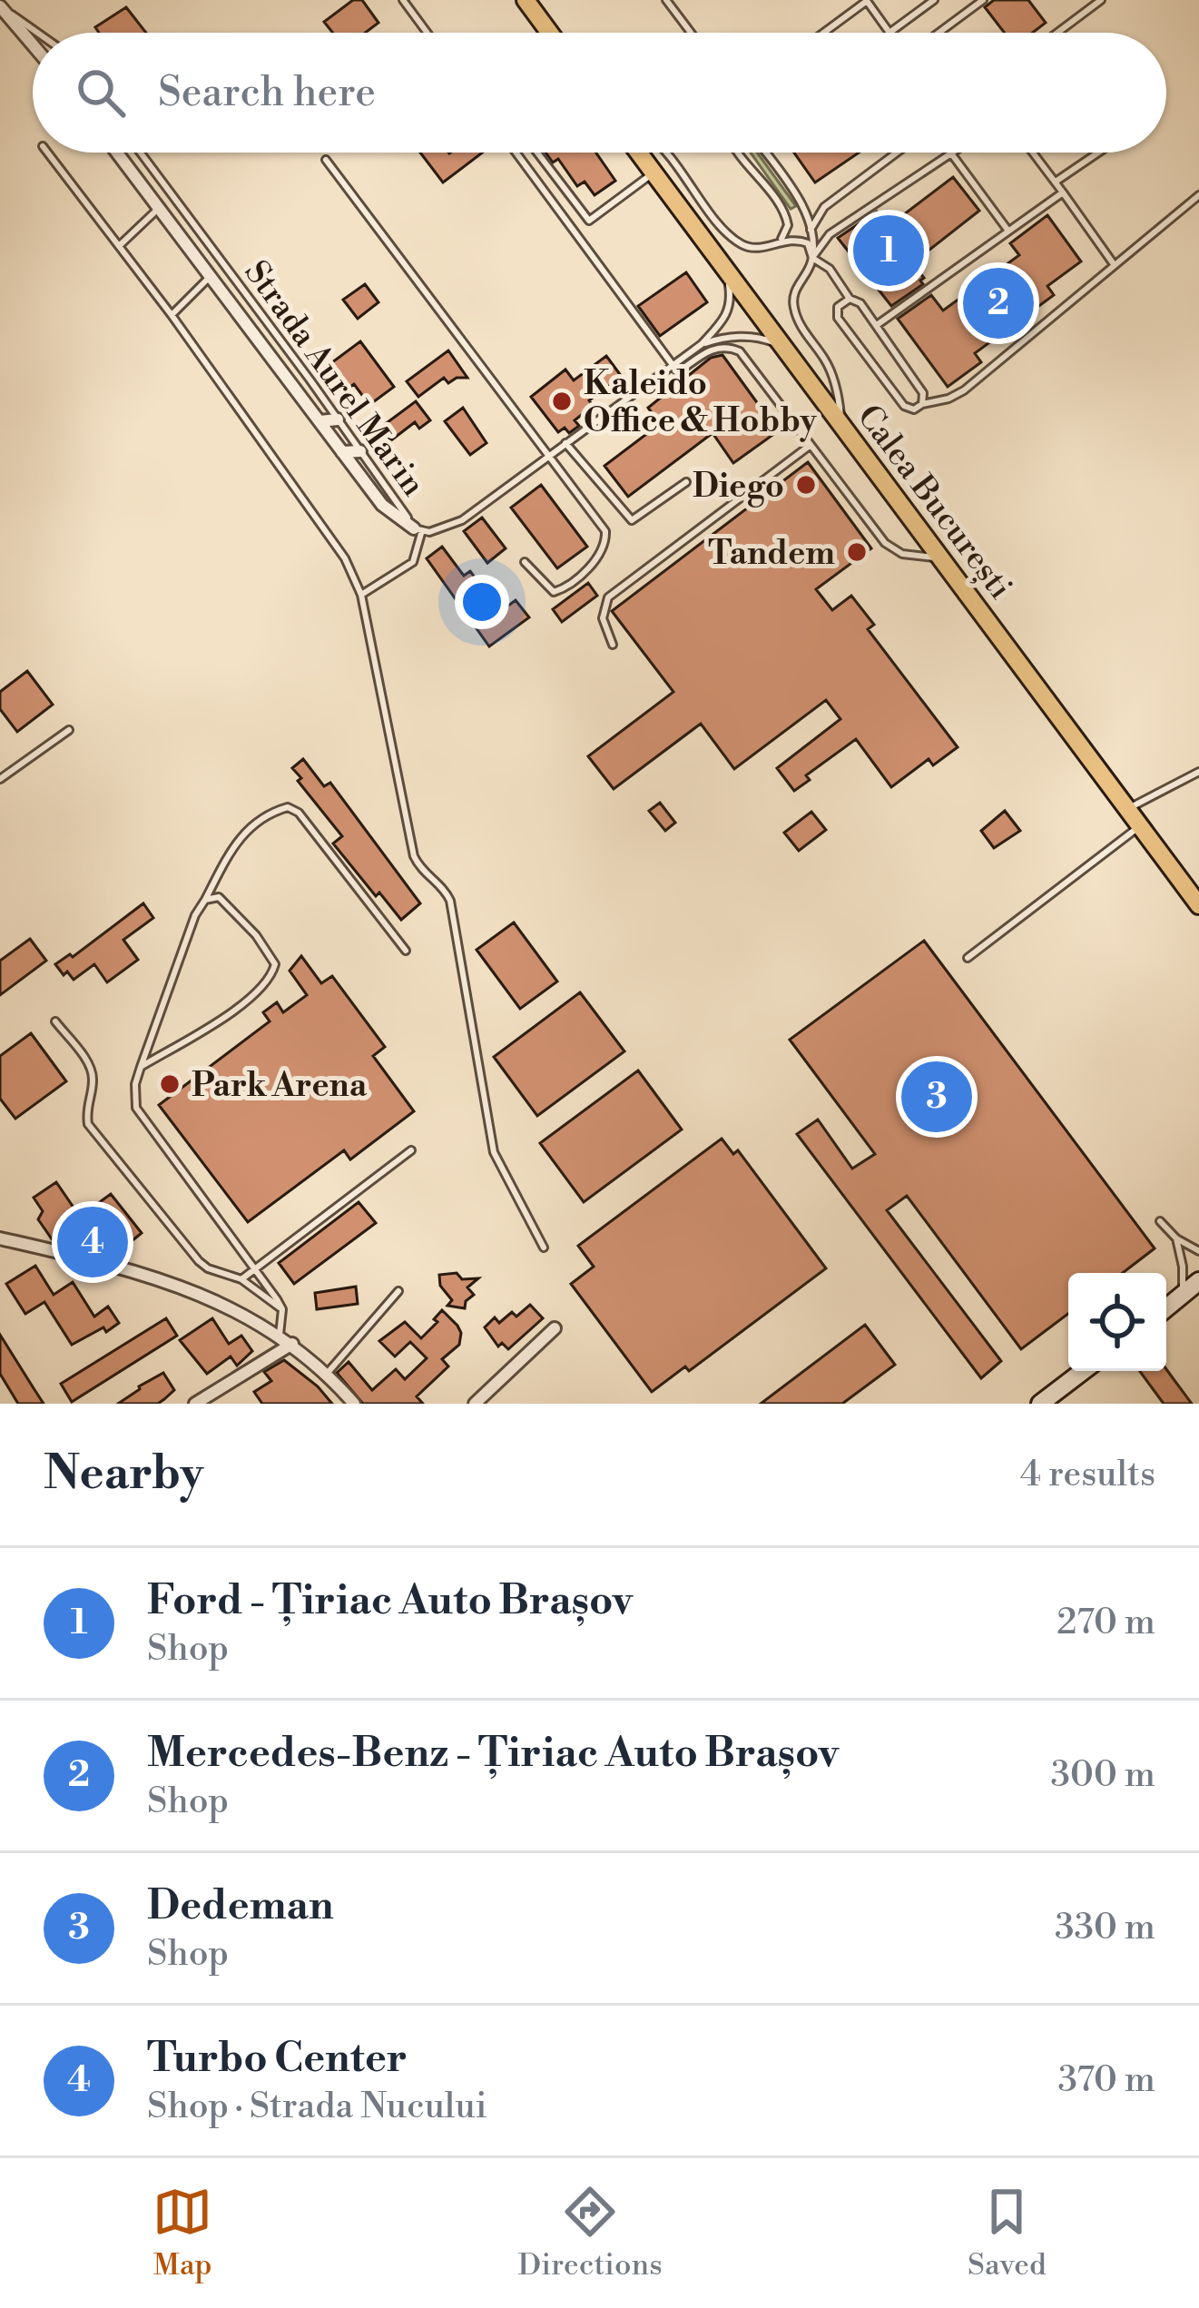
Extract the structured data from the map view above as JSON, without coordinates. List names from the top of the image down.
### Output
{
  "streets": {
    "main road": ["Calea București"],
    "lane": ["Strada Aurel Marin"]
  },
  "crossings": [
    ["Strada Aurel Marin", "Calea București"]
  ],
  "places": [
    "Kaleido Office & Hobby",
    "Diego",
    "Tandem",
    "Park Arena"
  ],
  "page": {
    "search": "Search here",
    "pins": [
      "1",
      "2",
      "3",
      "4"
    ],
    "heading": ["Nearby", "4 results"],
    "list": [
      {
        "mark": "1",
        "name": "Ford - Țiriac Auto Brașov",
        "note": "Shop",
        "value": "270 m"
      },
      {
        "mark": "2",
        "name": "Mercedes-Benz - Țiriac Auto Brașov",
        "note": "Shop",
        "value": "300 m"
      },
      {
        "mark": "3",
        "name": "Dedeman",
        "note": "Shop",
        "value": "330 m"
      },
      {
        "mark": "4",
        "name": "Turbo Center",
        "note": "Shop · Strada Nucului",
        "value": "370 m"
      }
    ],
    "nav": ["Map", "Directions", "Saved"]
  }
}
